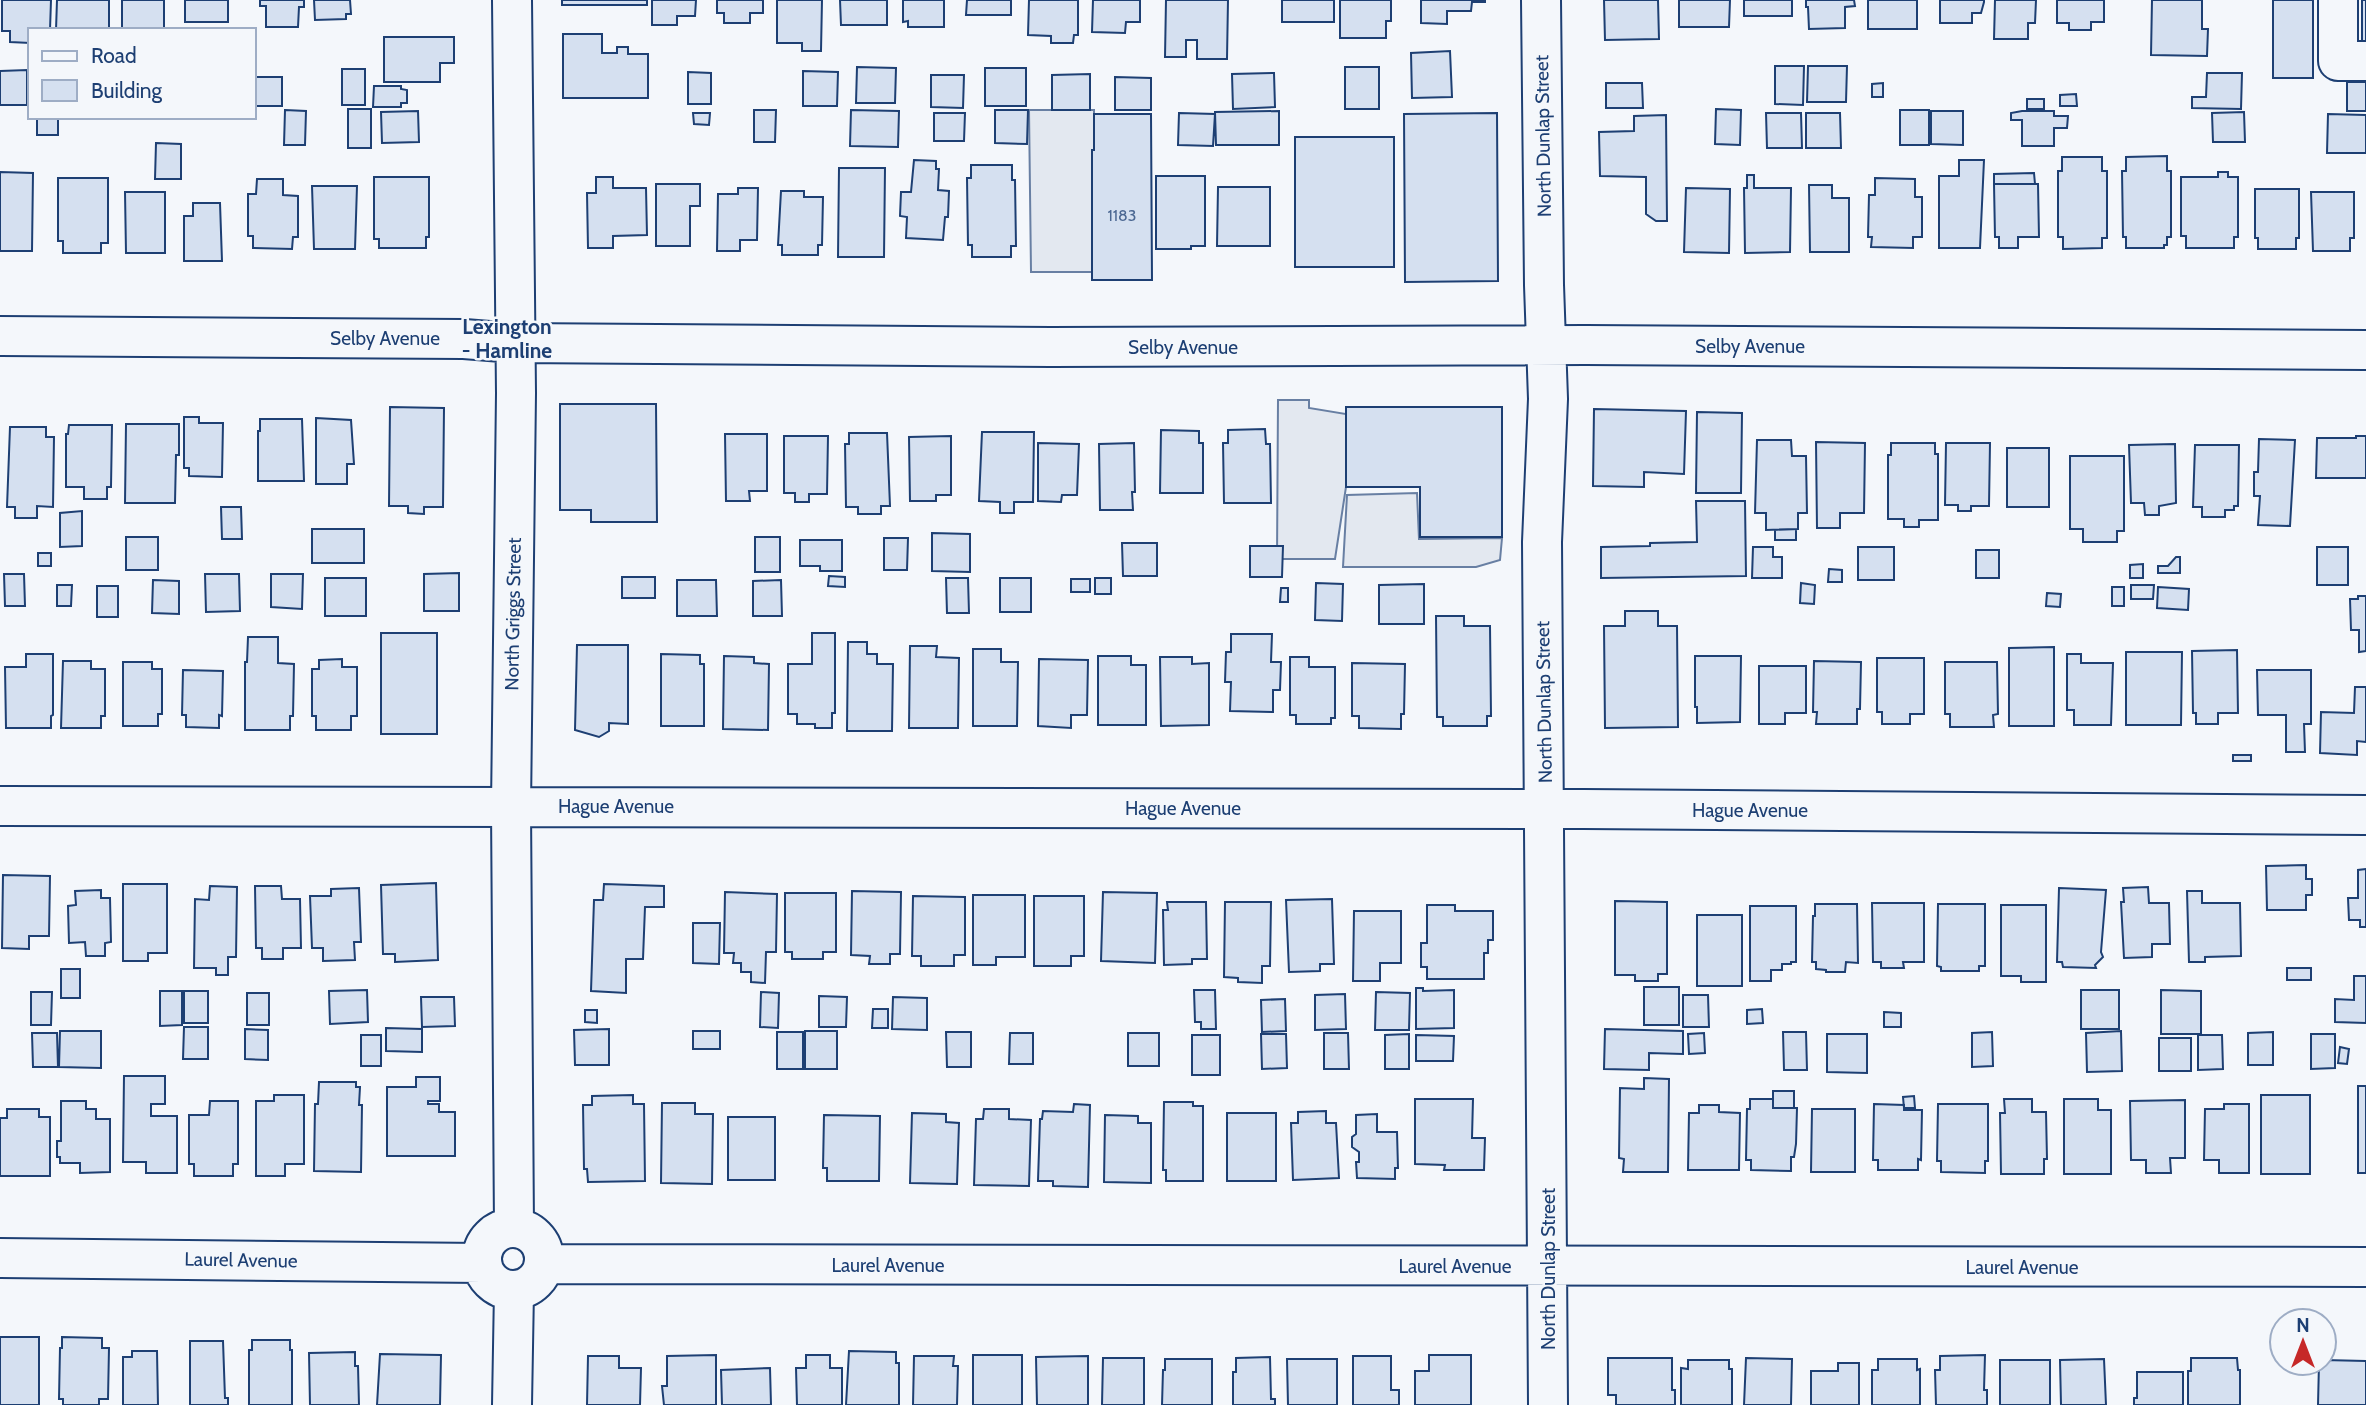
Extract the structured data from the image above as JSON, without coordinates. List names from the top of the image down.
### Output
{
  "streets": {
    "street": [
      "North Dunlap Street",
      "Selby Avenue",
      "North Griggs Street",
      "Hague Avenue",
      "Laurel Avenue"
    ]
  },
  "crossings": [
    ["North Dunlap Street", "Selby Avenue"],
    ["North Dunlap Street", "Hague Avenue"],
    ["North Dunlap Street", "Laurel Avenue"],
    ["Selby Avenue", "North Griggs Street"],
    ["North Griggs Street", "Hague Avenue"],
    ["North Griggs Street", "Laurel Avenue"]
  ],
  "districts": ["Lexington - Hamline"],
  "house_numbers": ["1183"],
  "legend": ["Road", "Building"],
  "north": "top"
}
